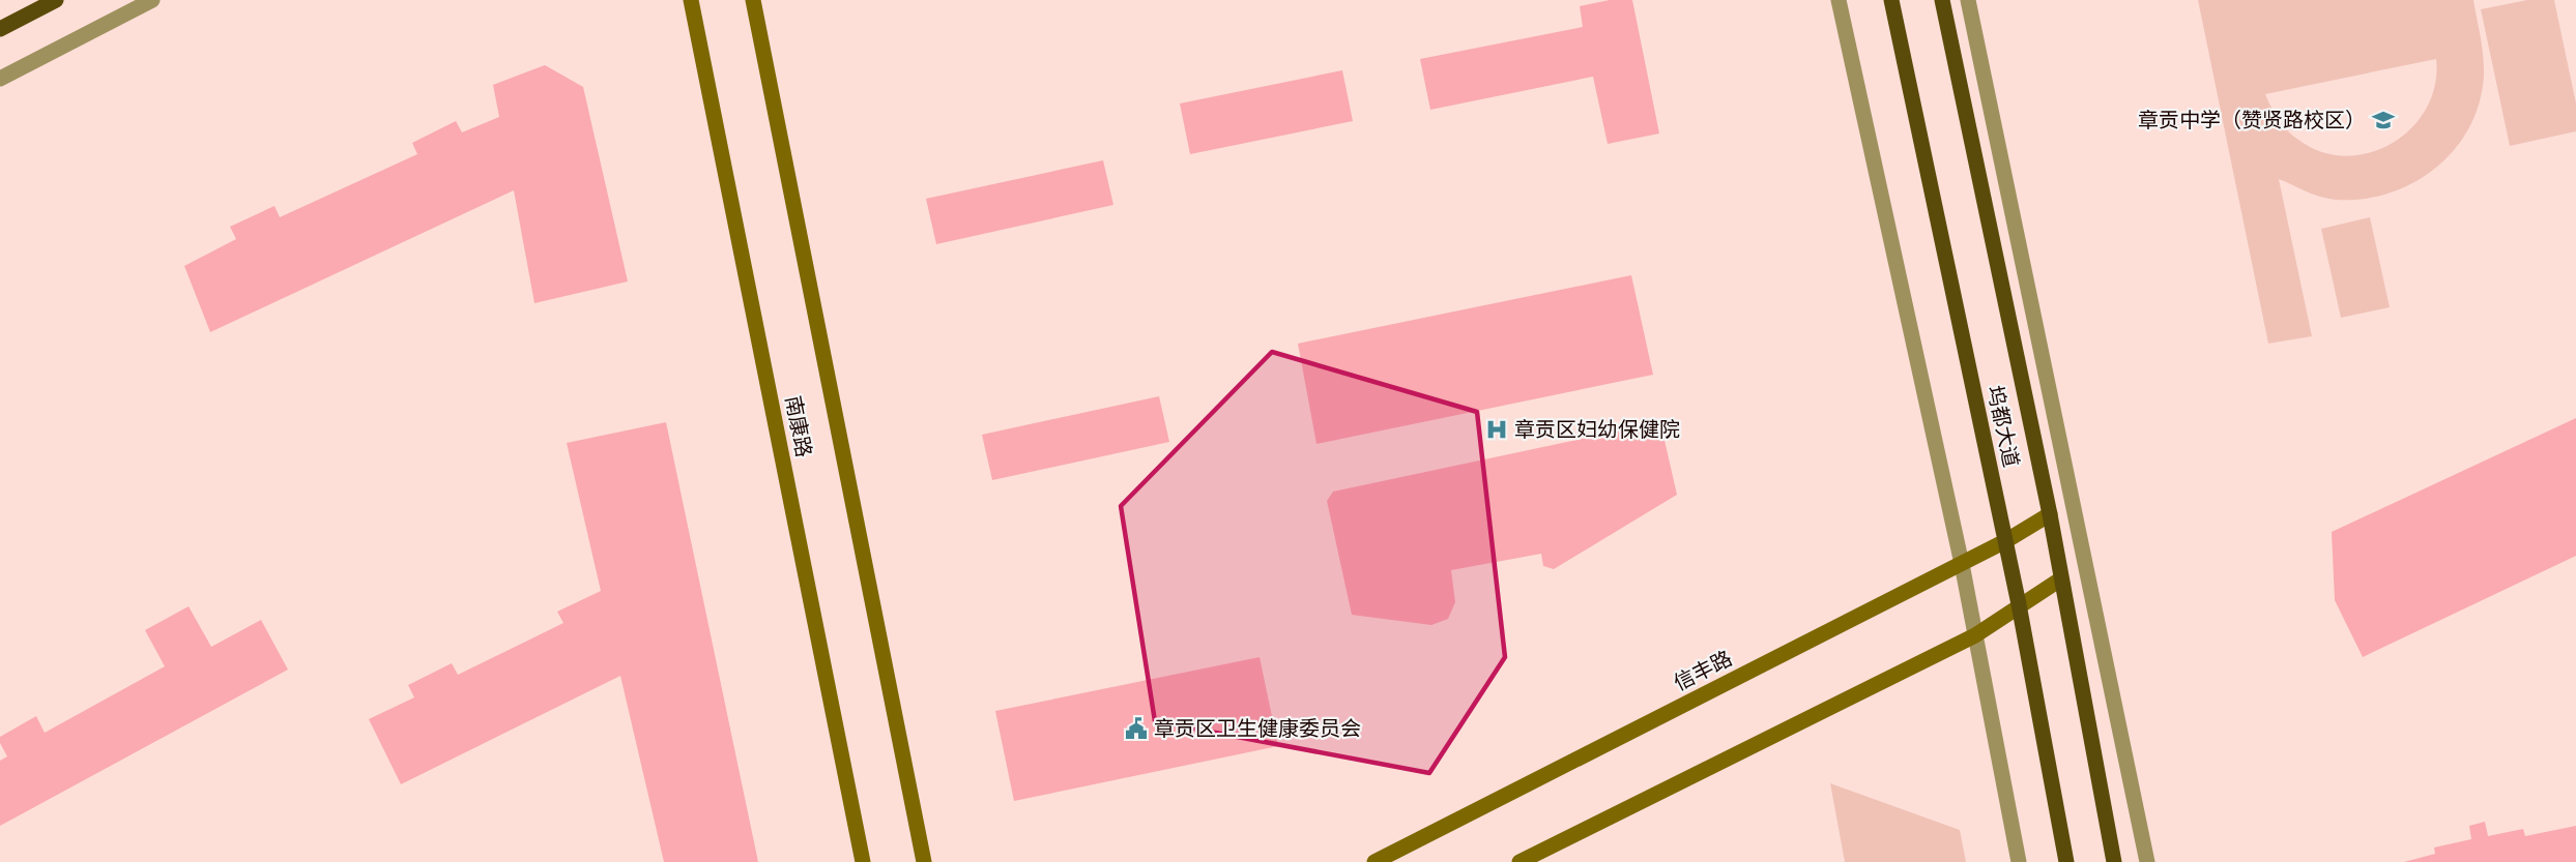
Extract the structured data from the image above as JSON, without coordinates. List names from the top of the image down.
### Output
{
  "streets": {
    "main road": ["南康路", "坞都大道", "信丰路"]
  },
  "crossings": [
    ["坞都大道", "信丰路"]
  ],
  "places": {
    "school or university": ["章贡中学（赞贤路校区）"],
    "hospital": ["章贡区妇幼保健院"],
    "public building": ["章贡区卫生健康委员会"]
  }
}
